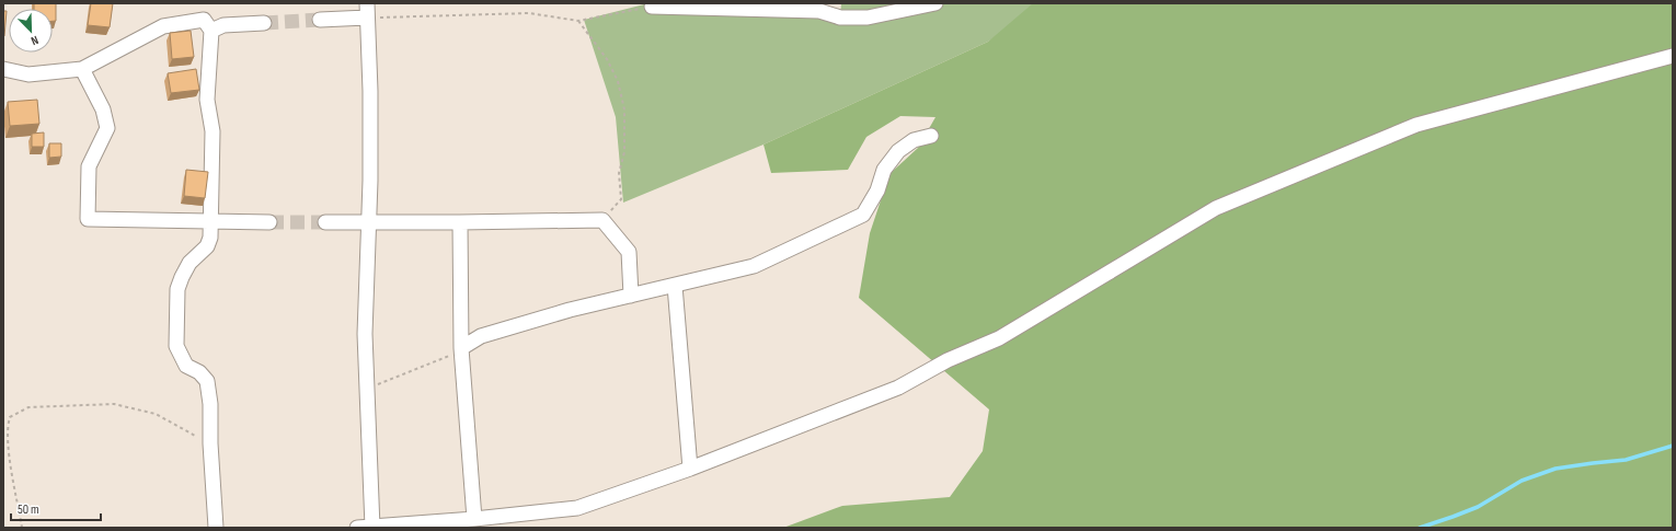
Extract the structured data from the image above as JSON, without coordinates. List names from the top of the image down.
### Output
{
  "scale_bar": "50 m",
  "north": "bottom right"
}
